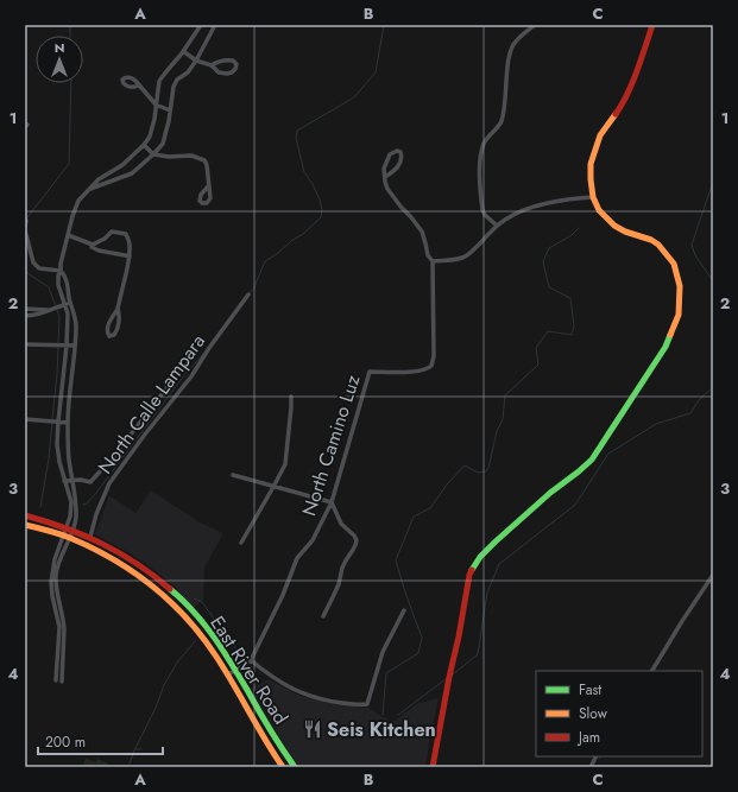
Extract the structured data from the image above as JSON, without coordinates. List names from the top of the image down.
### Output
{
  "streets": {
    "main road": ["East River Road"],
    "street": ["North Calle Lampara", "North Camino Luz"]
  },
  "crossings": [
    ["North Calle Lampara", "East River Road"],
    ["North Camino Luz", "East River Road"]
  ],
  "places": {
    "restaurant": ["Seis Kitchen"]
  },
  "legend": ["Fast", "Slow", "Jam"],
  "scale_bar": "200 m",
  "north": "top",
  "grid": {
    "columns": ["A", "B", "C"],
    "rows": [
      "1",
      "2",
      "3",
      "4"
    ]
  }
}
